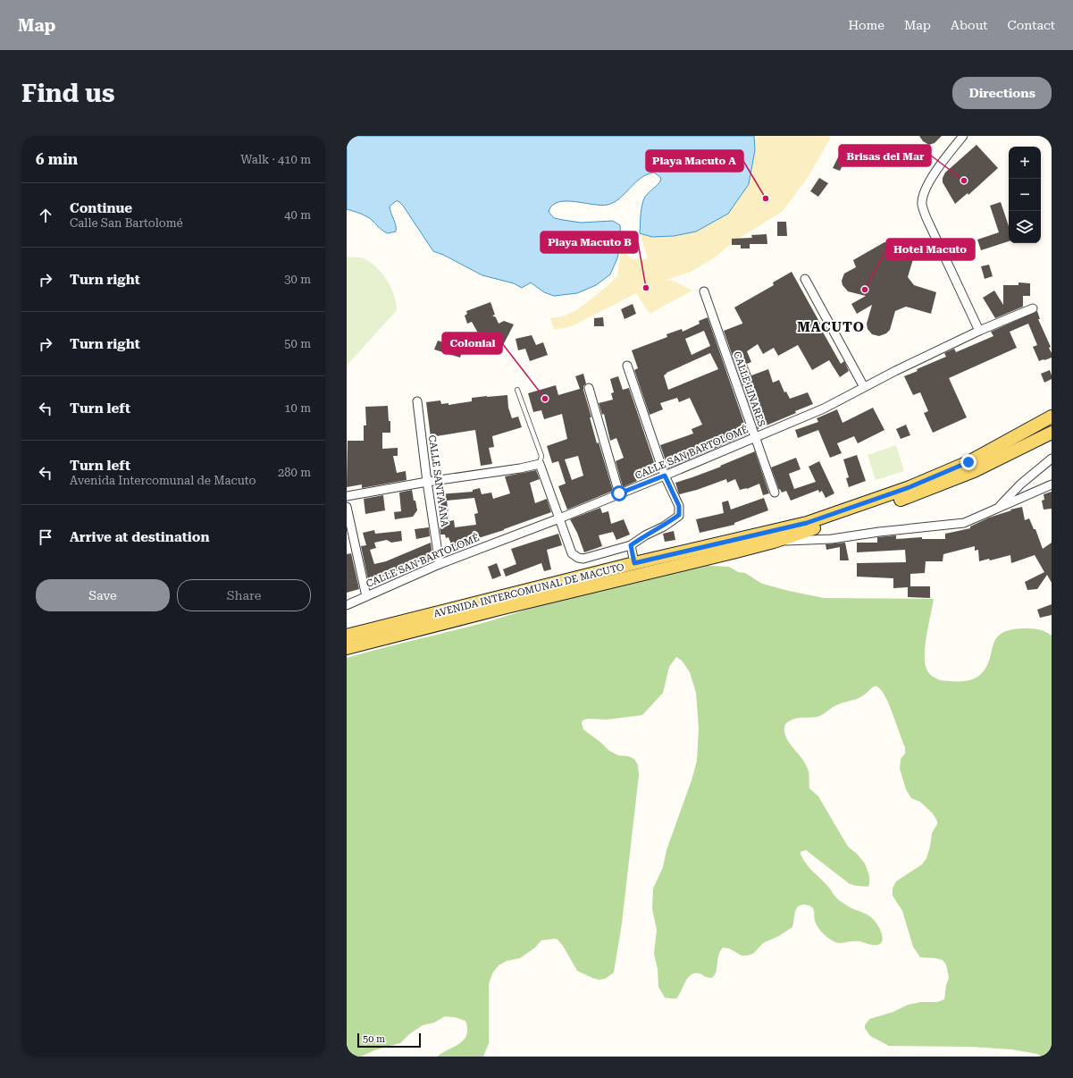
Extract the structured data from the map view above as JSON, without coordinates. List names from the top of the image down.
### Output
{
  "streets": {
    "main road": ["AVENIDA INTERCOMUNAL DE MACUTO"],
    "street": ["CALLE LINARES", "CALLE SAN BARTOLOMÉ", "CALLE SANTA ANA"]
  },
  "crossings": [
    ["CALLE LINARES", "CALLE SAN BARTOLOMÉ"],
    ["CALLE SAN BARTOLOMÉ", "CALLE SANTA ANA"]
  ],
  "districts": ["MACUTO"],
  "places": [
    "Brisas del Mar",
    "Playa Macuto A",
    "Playa Macuto B",
    "Hotel Macuto",
    "Colonial"
  ],
  "scale_bar": "50 m",
  "page": {
    "header": "Map",
    "nav": [
      "Home",
      "Map",
      "About",
      "Contact"
    ],
    "buttons": [
      "Directions",
      ["Save", "Share"]
    ],
    "title": "Find us",
    "heading": ["6 min", "Walk · 410 m"],
    "map_buttons": ["+", "−"],
    "list": [
      ["Continue", "Calle San Bartolomé", "40 m"],
      ["Turn right", "30 m"],
      ["Turn right", "50 m"],
      ["Turn left", "10 m"],
      ["Turn left", "Avenida Intercomunal de Macuto", "280 m"],
      "Arrive at destination"
    ],
    "scale": "50 m"
  }
}
